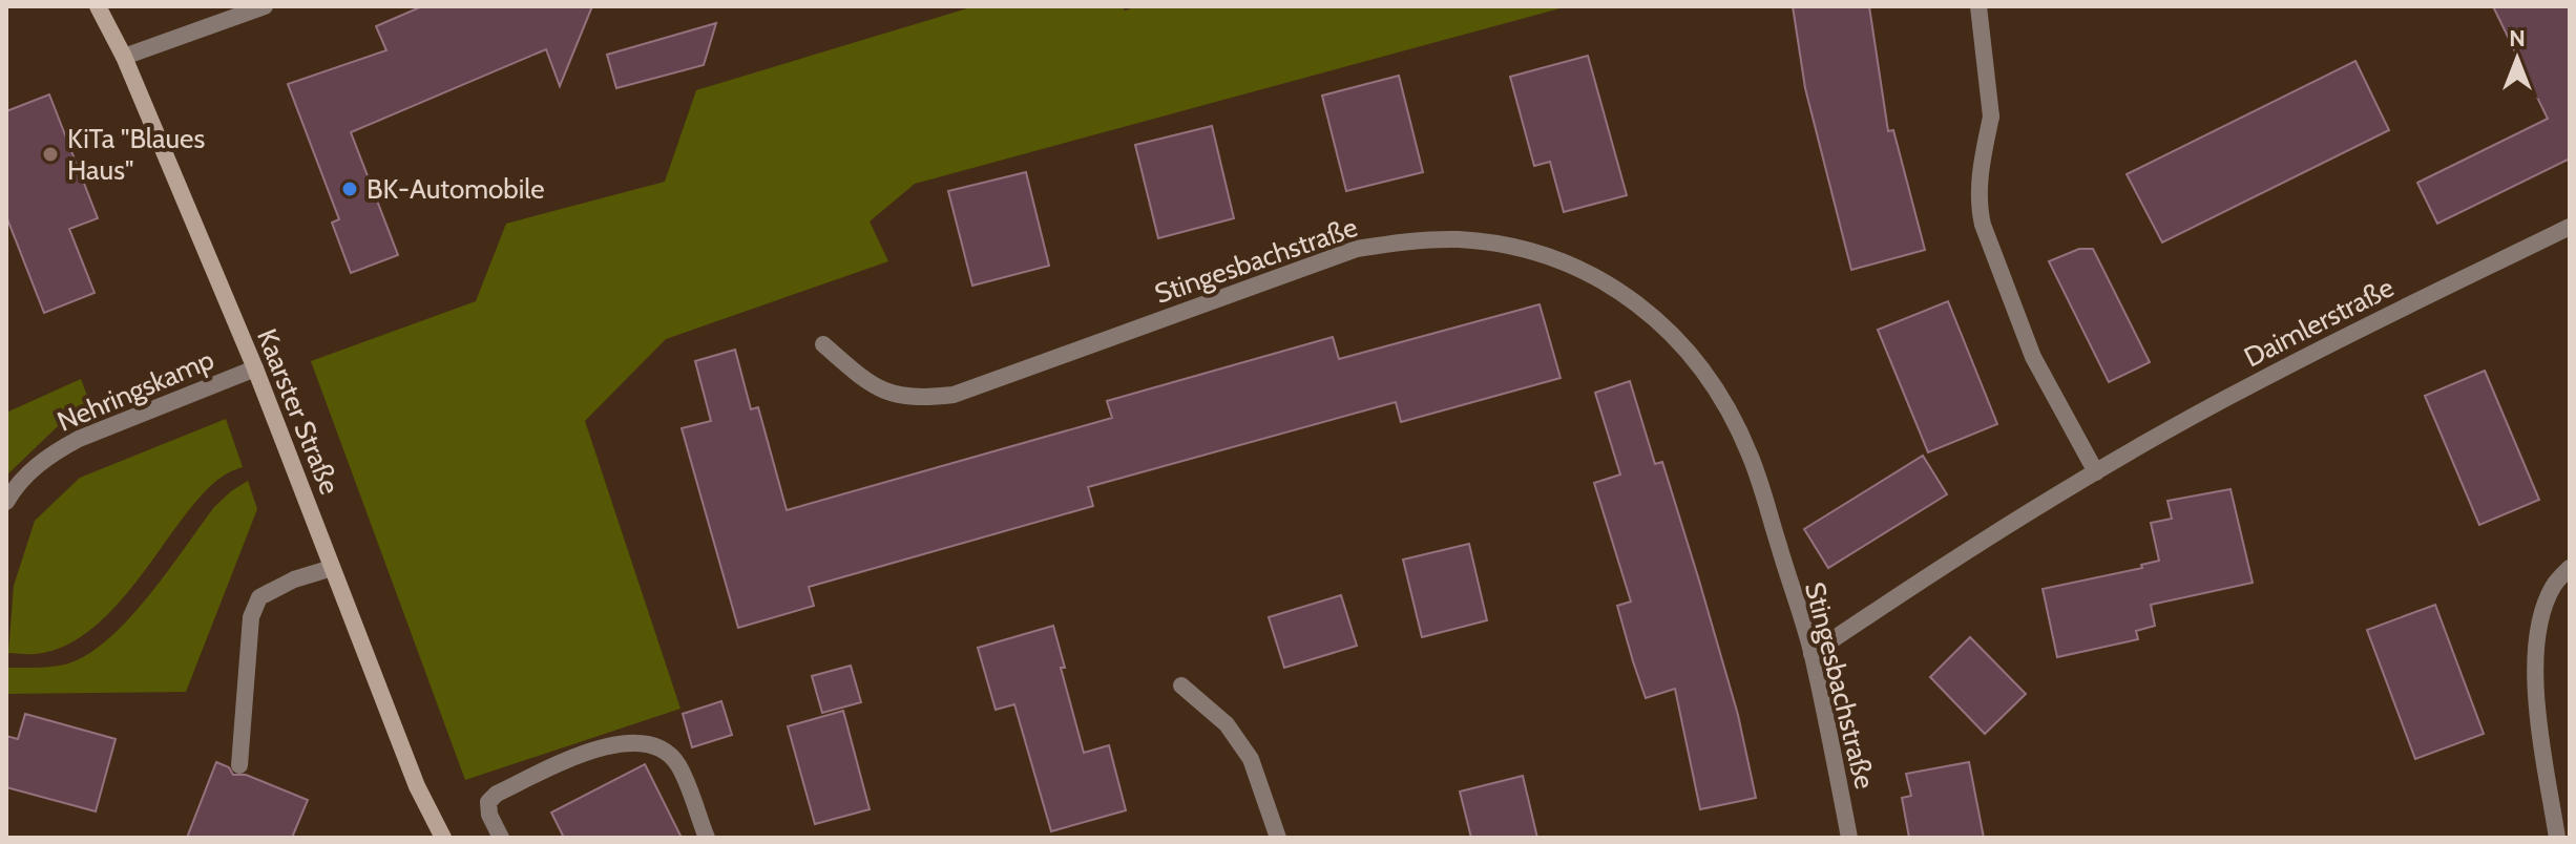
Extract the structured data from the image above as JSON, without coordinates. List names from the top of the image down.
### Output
{
  "streets": {
    "main road": ["Kaarster Straße"],
    "street": ["Stingesbachstraße", "Daimlerstraße", "Nehringskamp"]
  },
  "crossings": [
    ["Stingesbachstraße", "Daimlerstraße"],
    ["Nehringskamp", "Kaarster Straße"]
  ],
  "places": ["KiTa \"Blaues Haus\"", "BK-Automobile"],
  "north": "top"
}
